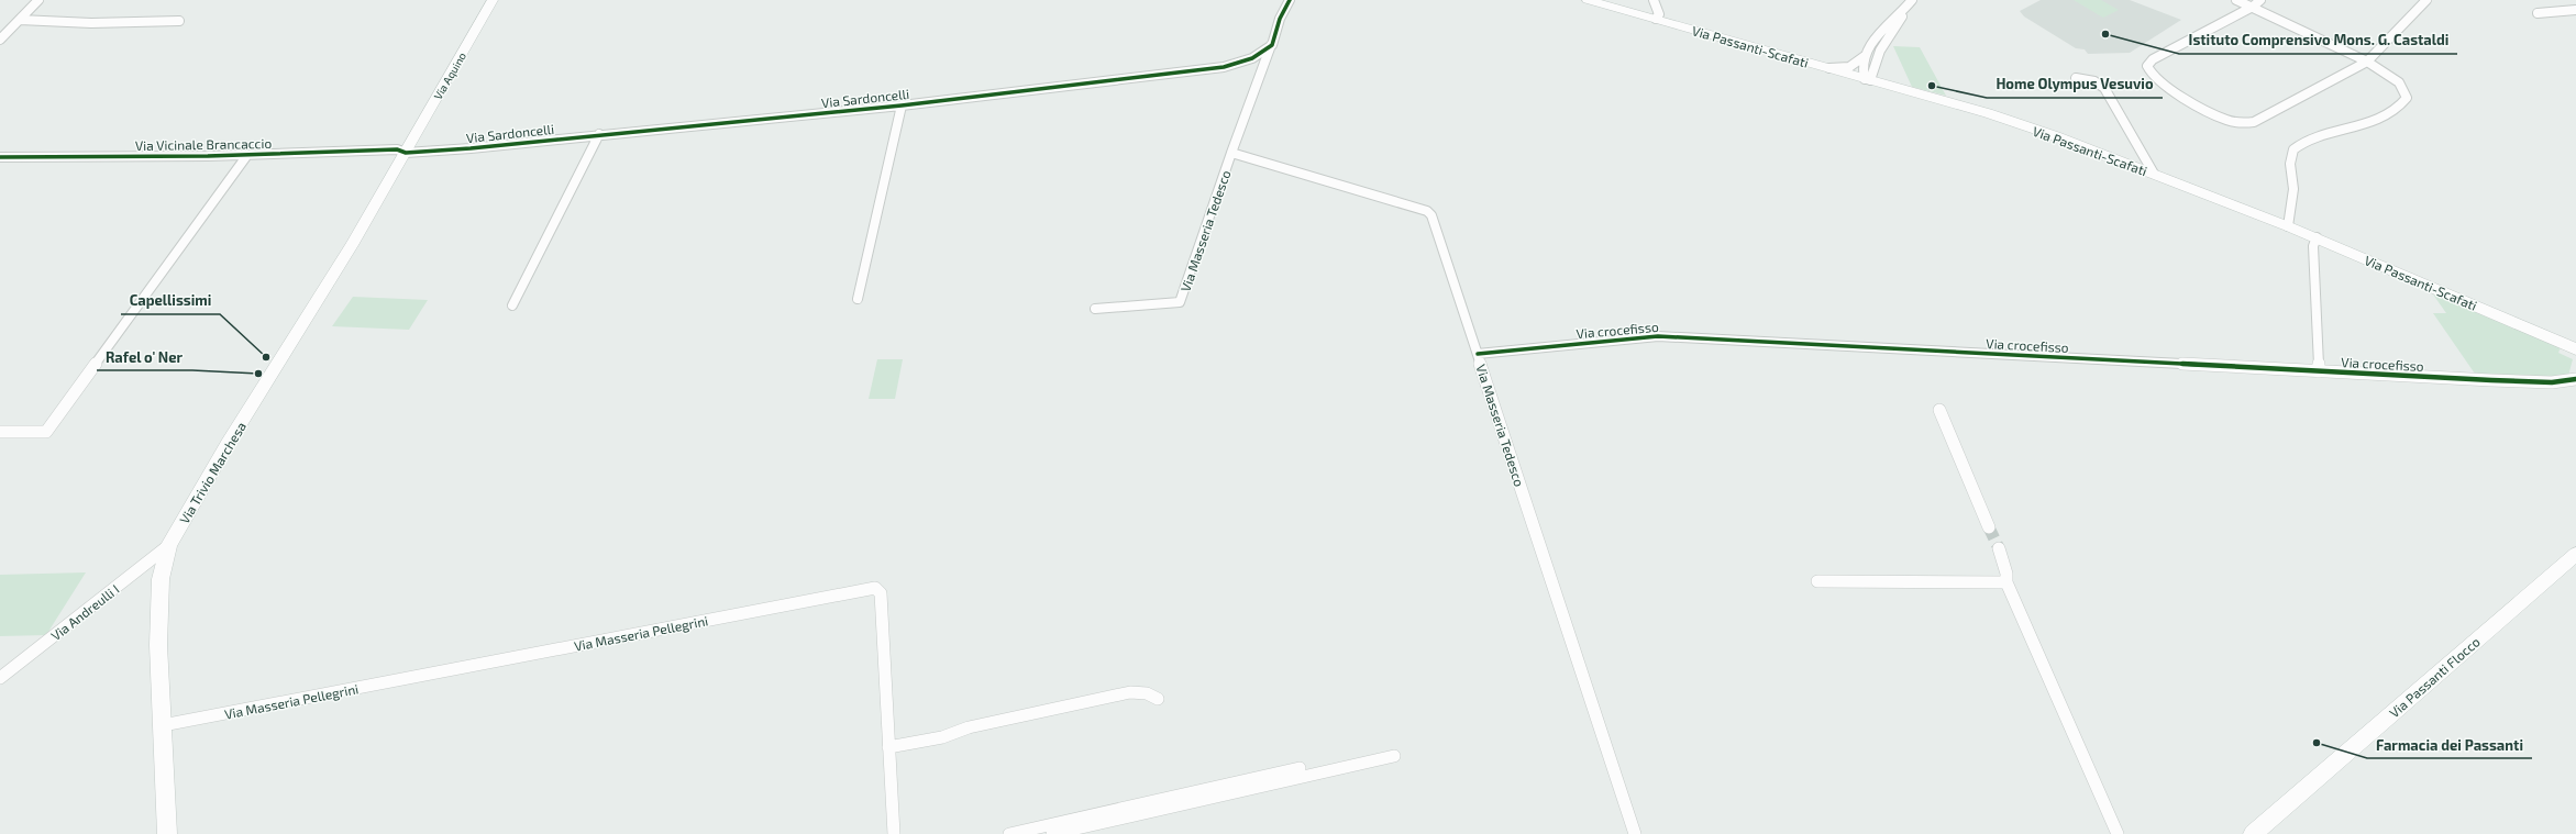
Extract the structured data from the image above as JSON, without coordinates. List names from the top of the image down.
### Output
{
  "streets": {
    "street": [
      "Via Passanti-Scafati",
      "Via Aquino",
      "Via Sardoncelli",
      "Via Vicinale Brancaccio",
      "Via Masseria Tedesco",
      "Via crocefisso",
      "Via Trivio Marchesa",
      "Via Andreulli I",
      "Via Masseria Pellegrini",
      "Via Passanti Flocco"
    ]
  },
  "crossings": [
    ["Via Aquino", "Via Sardoncelli"],
    ["Via Aquino", "Via Vicinale Brancaccio"],
    ["Via Aquino", "Via Trivio Marchesa"],
    ["Via Sardoncelli", "Via Vicinale Brancaccio"],
    ["Via Sardoncelli", "Via Masseria Tedesco"],
    ["Via Sardoncelli", "Via Trivio Marchesa"],
    ["Via Vicinale Brancaccio", "Via Trivio Marchesa"],
    ["Via Masseria Tedesco", "Via crocefisso"],
    ["Via Trivio Marchesa", "Via Andreulli I"],
    ["Via Trivio Marchesa", "Via Masseria Pellegrini"]
  ],
  "places": [
    "Istituto Comprensivo Mons. G. Castaldi",
    "Home Olympus Vesuvio",
    "Capellissimi",
    "Rafel o' Ner",
    "Farmacia dei Passanti"
  ]
}
